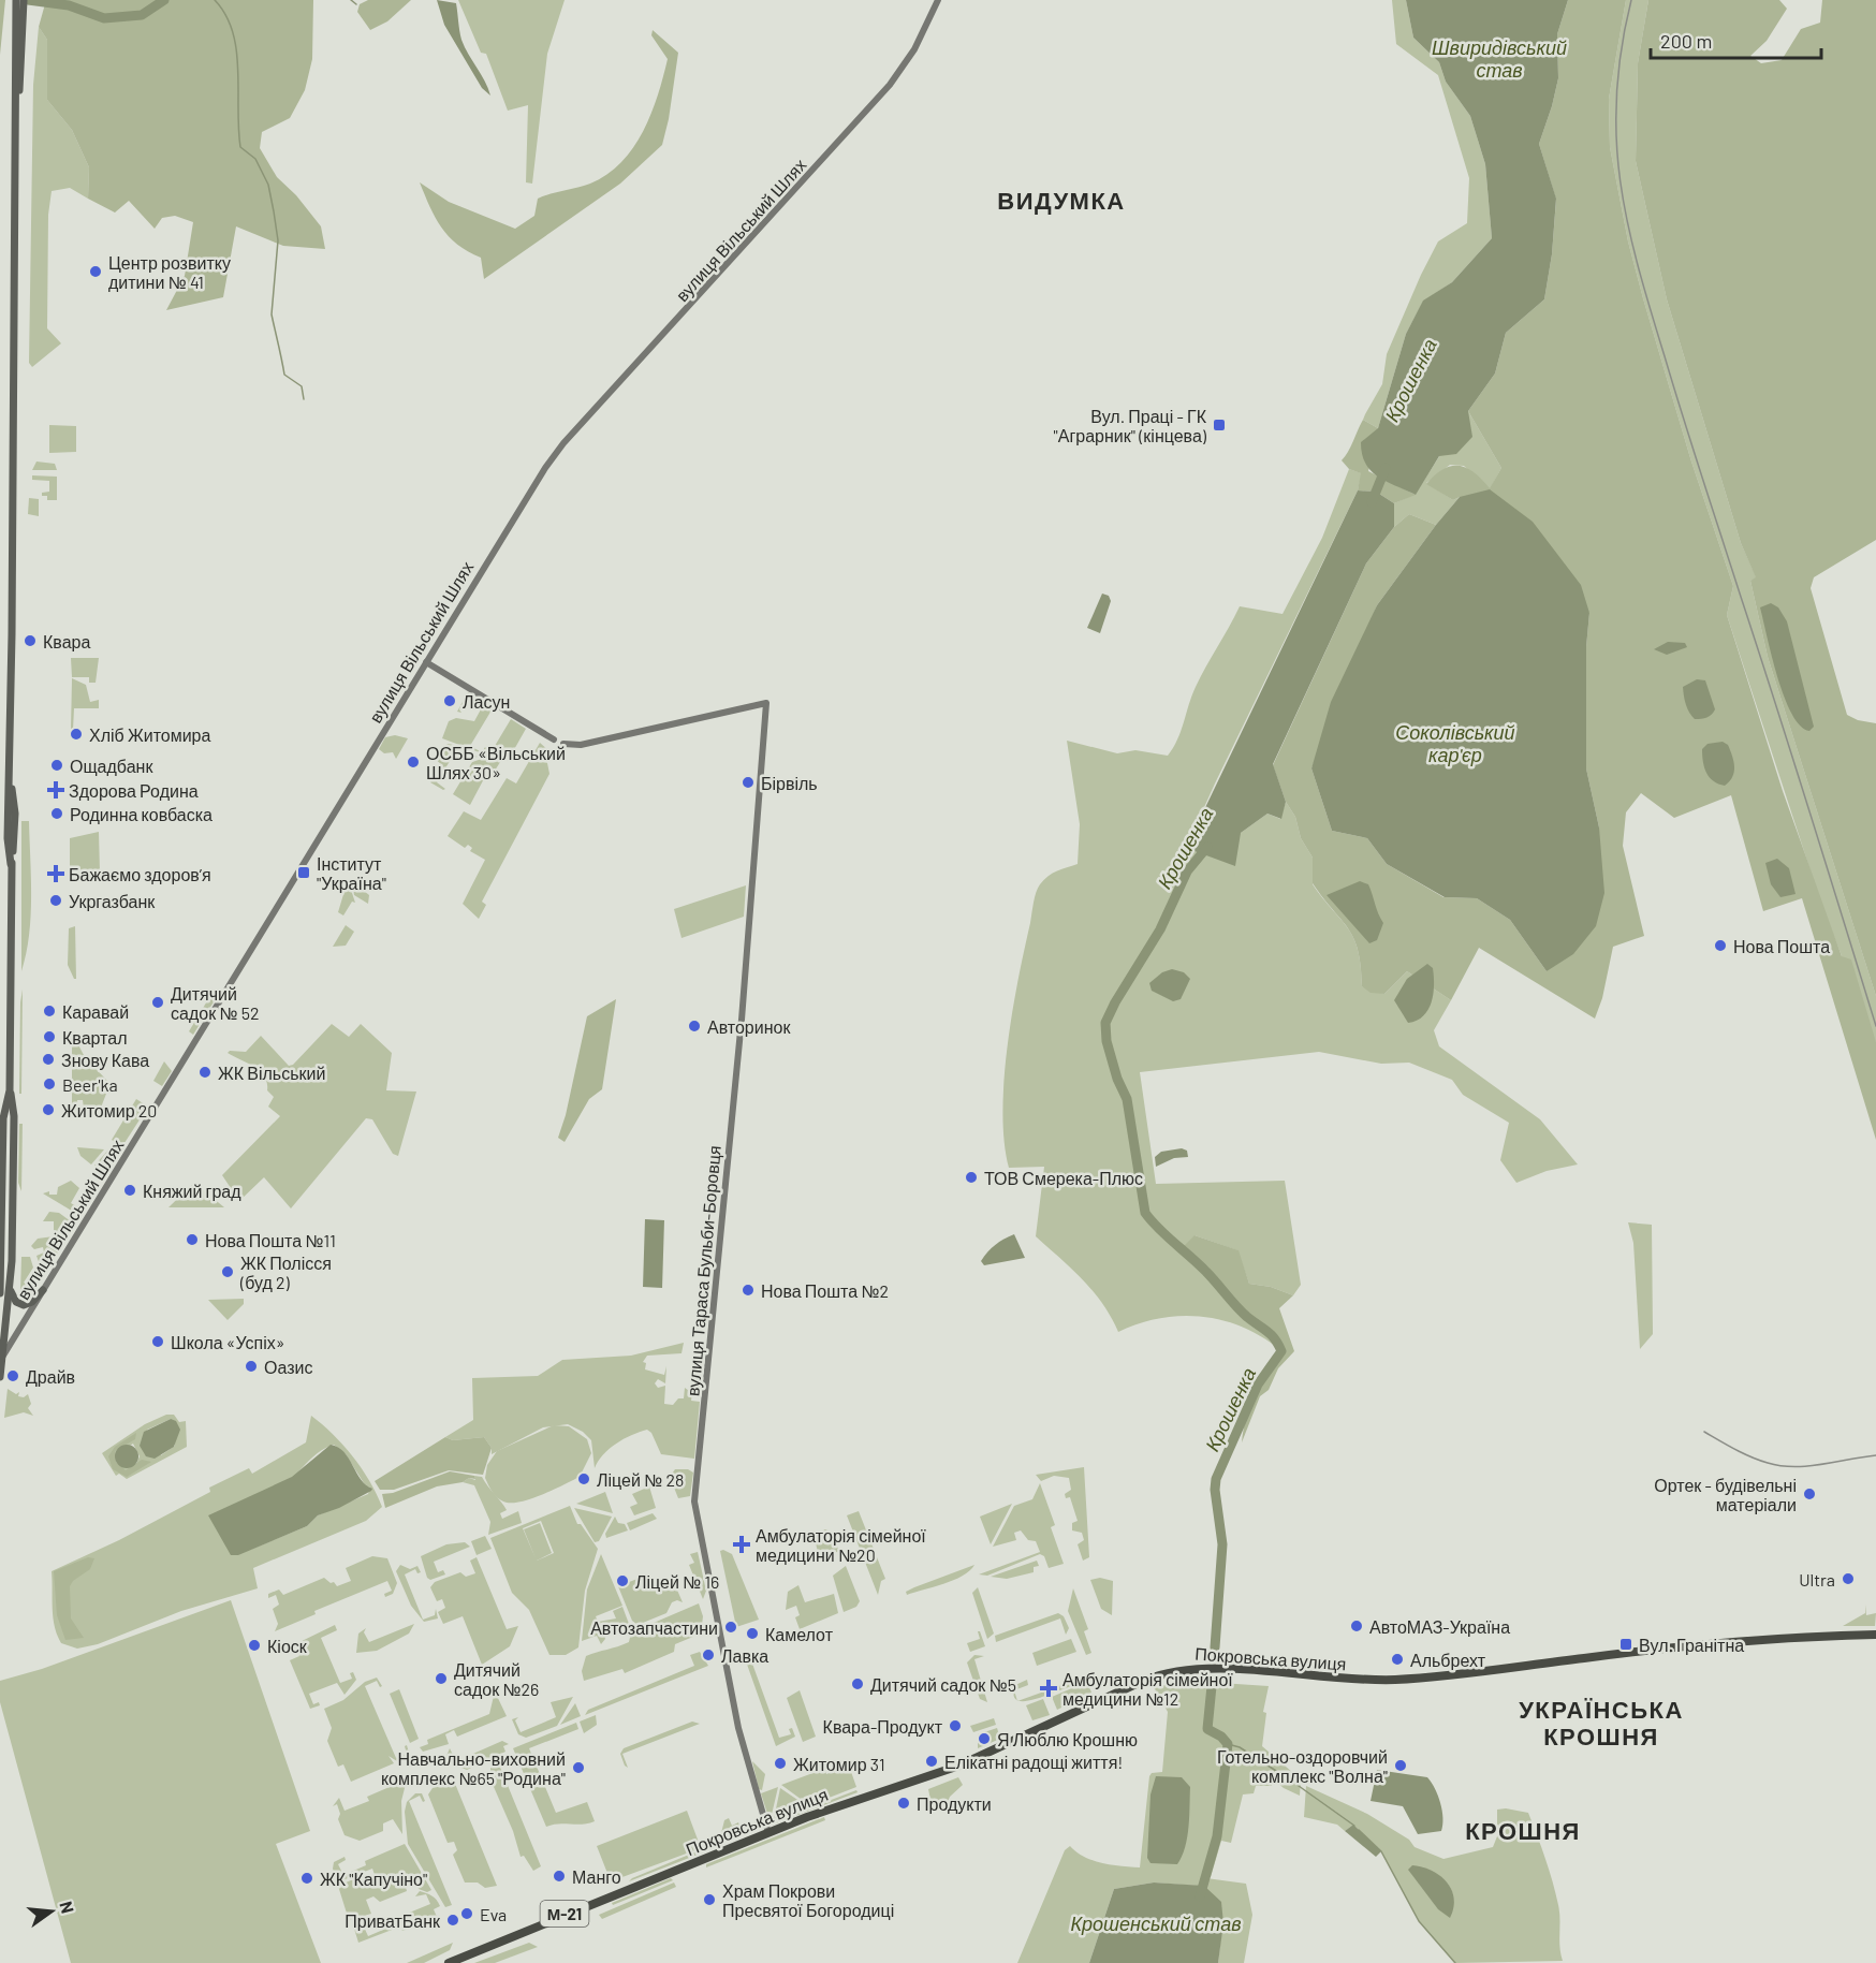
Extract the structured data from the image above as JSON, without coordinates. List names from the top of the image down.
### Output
{
  "streets": {
    "highway": ["Покровська вулиця", "М-21"],
    "street": ["вулиця Вільський Шлях", "вулиця Тараса Бульби-Боровця"]
  },
  "crossings": [
    ["вулиця Тараса Бульби-Боровця", "Покровська вулиця"]
  ],
  "districts": ["ВИДУМКА", "УКРАЇНСЬКА КРОШНЯ", "КРОШНЯ"],
  "water": [
    "Швиридівський став",
    "Крошенка",
    "Соколівський кар'єр",
    "Крошенський став"
  ],
  "places": {
    "other": [
      "Центр розвитку дитини № 41",
      "Квара",
      "Ласун",
      "Хліб Житомира",
      "ОСББ «Вільський Шлях 30»",
      "Ощадбанк",
      "Бірвіль",
      "Родинна ковбаска",
      "Укргазбанк",
      "Нова Пошта",
      "Дитячий садок № 52",
      "Каравай",
      "Авторинок",
      "Квартал",
      "Знову Кава",
      "ЖК Вільський",
      "Beer'ka",
      "Житомир 20",
      "ТОВ Смерека-Плюс",
      "Княжий град",
      "Нова Пошта №11",
      "ЖК Полісся (буд 2)",
      "Нова Пошта №2",
      "Школа «Успіх»",
      "Оазис",
      "Драйв",
      "Ліцей № 28",
      "Ортек - будівельні матеріали",
      "Ultra",
      "Ліцей № 16",
      "АвтоМАЗ-Україна",
      "Автозапчастини",
      "Камелот",
      "Кіоск",
      "Лавка",
      "Альбрехт",
      "Дитячий садок №26",
      "Дитячий садок №5",
      "Квара-Продукт",
      "Я Люблю Крошню",
      "Елікатні радощі життя!",
      "Житомир 31",
      "Готельно-оздоровчий комплекс \"Волна\"",
      "Навчально-виховний комплекс №65 \"Родина\"",
      "Продукти",
      "Манго",
      "ЖК \"Капучіно\"",
      "Храм Покрови Пресвятої Богородиці",
      "Eva",
      "ПриватБанк"
    ],
    "transit": ["Вул. Праці - ГК \"Аграрник\" (кінцева)", "Інститут \"Україна\"", "Вул. Гранітна"],
    "health": [
      "Здорова Родина",
      "Бажаємо здоровʼя",
      "Амбулаторія сімейної медицини №20",
      "Амбулаторія сімейної медицини №12"
    ]
  },
  "scale_bar": "200 m",
  "north": "right"
}
